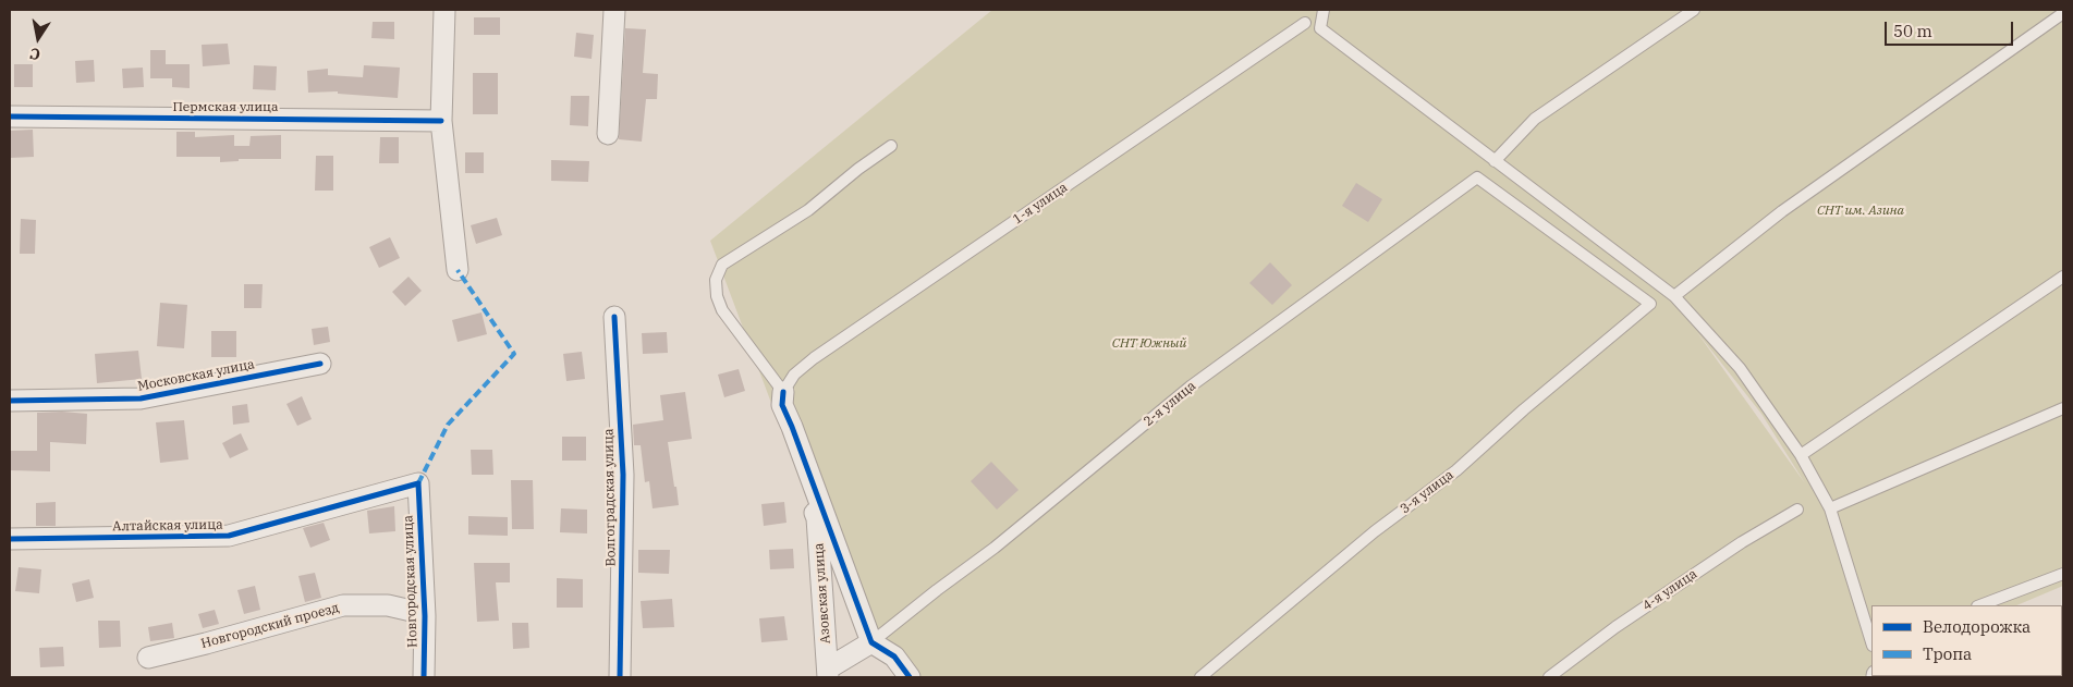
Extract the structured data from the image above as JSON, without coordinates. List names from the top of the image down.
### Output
{
  "streets": {
    "street": [
      "Пермская улица",
      "Московская улица",
      "Волгоградская улица",
      "Алтайская улица",
      "Новгородская улица",
      "Азовская улица",
      "Новгородский проезд"
    ],
    "lane": [
      "1-я улица",
      "2-я улица",
      "3-я улица",
      "4-я улица"
    ]
  },
  "crossings": [
    ["2-я улица", "3-я улица"],
    ["Алтайская улица", "Новгородская улица"],
    ["Новгородская улица", "Новгородский проезд"]
  ],
  "parks": ["СНТ им. Азина", "СНТ Южный"],
  "legend": ["Велодорожка", "Тропа"],
  "scale_bar": "50 m",
  "north": "bottom"
}
